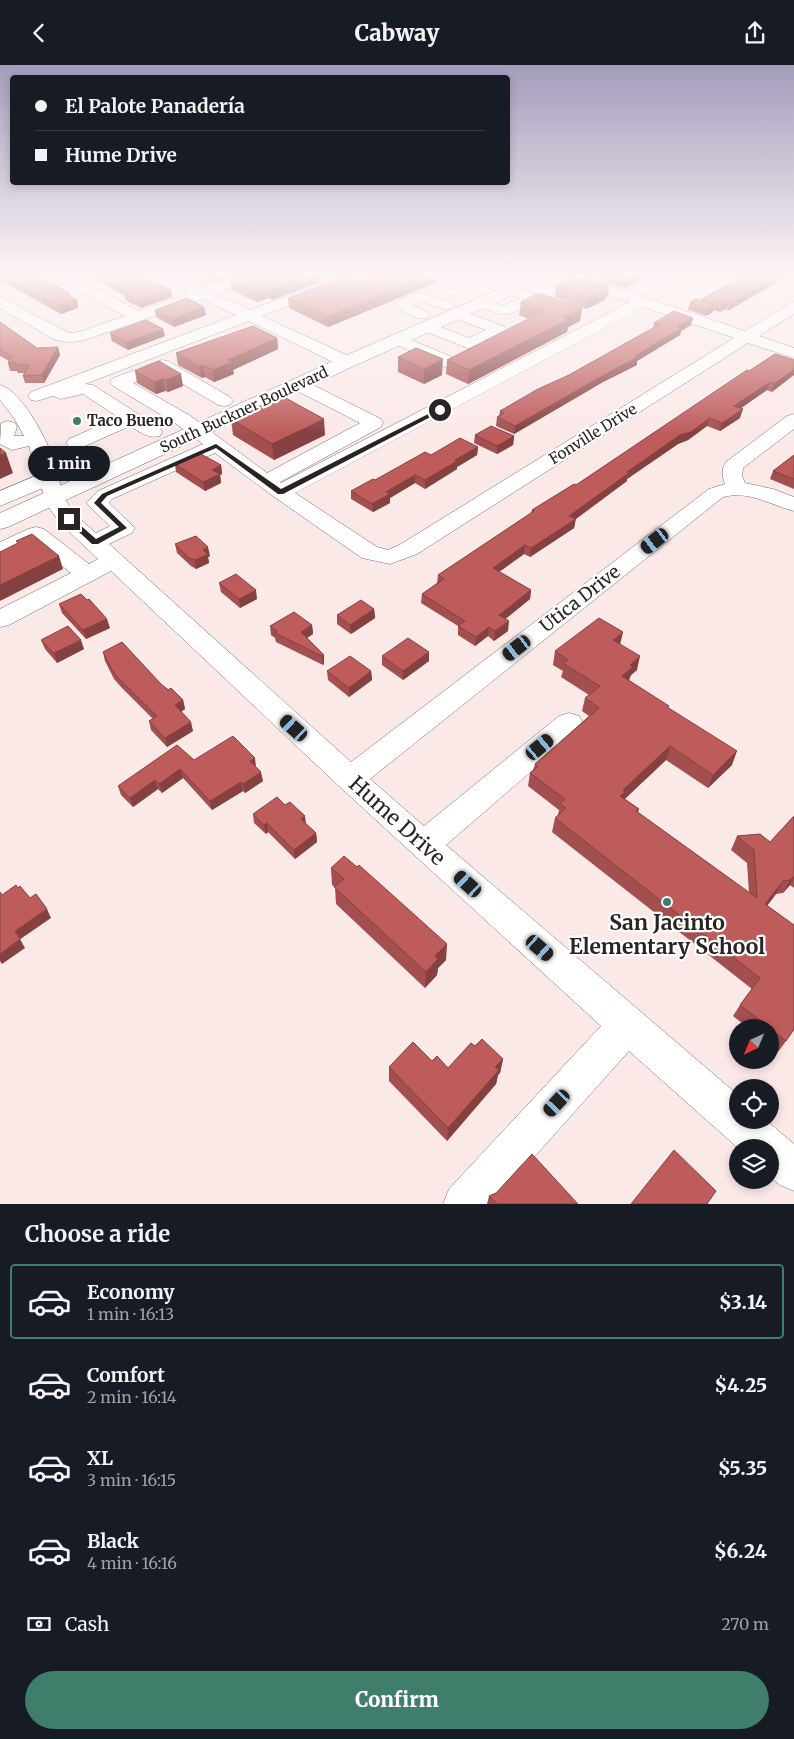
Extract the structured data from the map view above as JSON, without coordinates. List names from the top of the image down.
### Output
{
  "streets": {
    "main road": ["South Buckner Boulevard"],
    "street": ["Fonville Drive", "Utica Drive", "Hume Drive"]
  },
  "crossings": [
    ["South Buckner Boulevard", "Hume Drive"],
    ["Utica Drive", "Hume Drive"]
  ],
  "places": ["Taco Bueno", "San Jacinto Elementary School"],
  "north": "bottom left",
  "page": {
    "header": "Cabway",
    "banner": ["El Palote Panadería", "Hume Drive"],
    "bubble": "1 min",
    "heading": "Choose a ride",
    "list": [
      {
        "name": "Economy",
        "note": "1 min · 16:13",
        "value": "$3.14"
      },
      {
        "name": "Comfort",
        "note": "2 min · 16:14",
        "value": "$4.25"
      },
      {
        "name": "XL",
        "note": "3 min · 16:15",
        "value": "$5.35"
      },
      {
        "name": "Black",
        "note": "4 min · 16:16",
        "value": "$6.24"
      }
    ],
    "pay": ["Cash", "270 m"],
    "buttons": "Confirm"
  }
}
